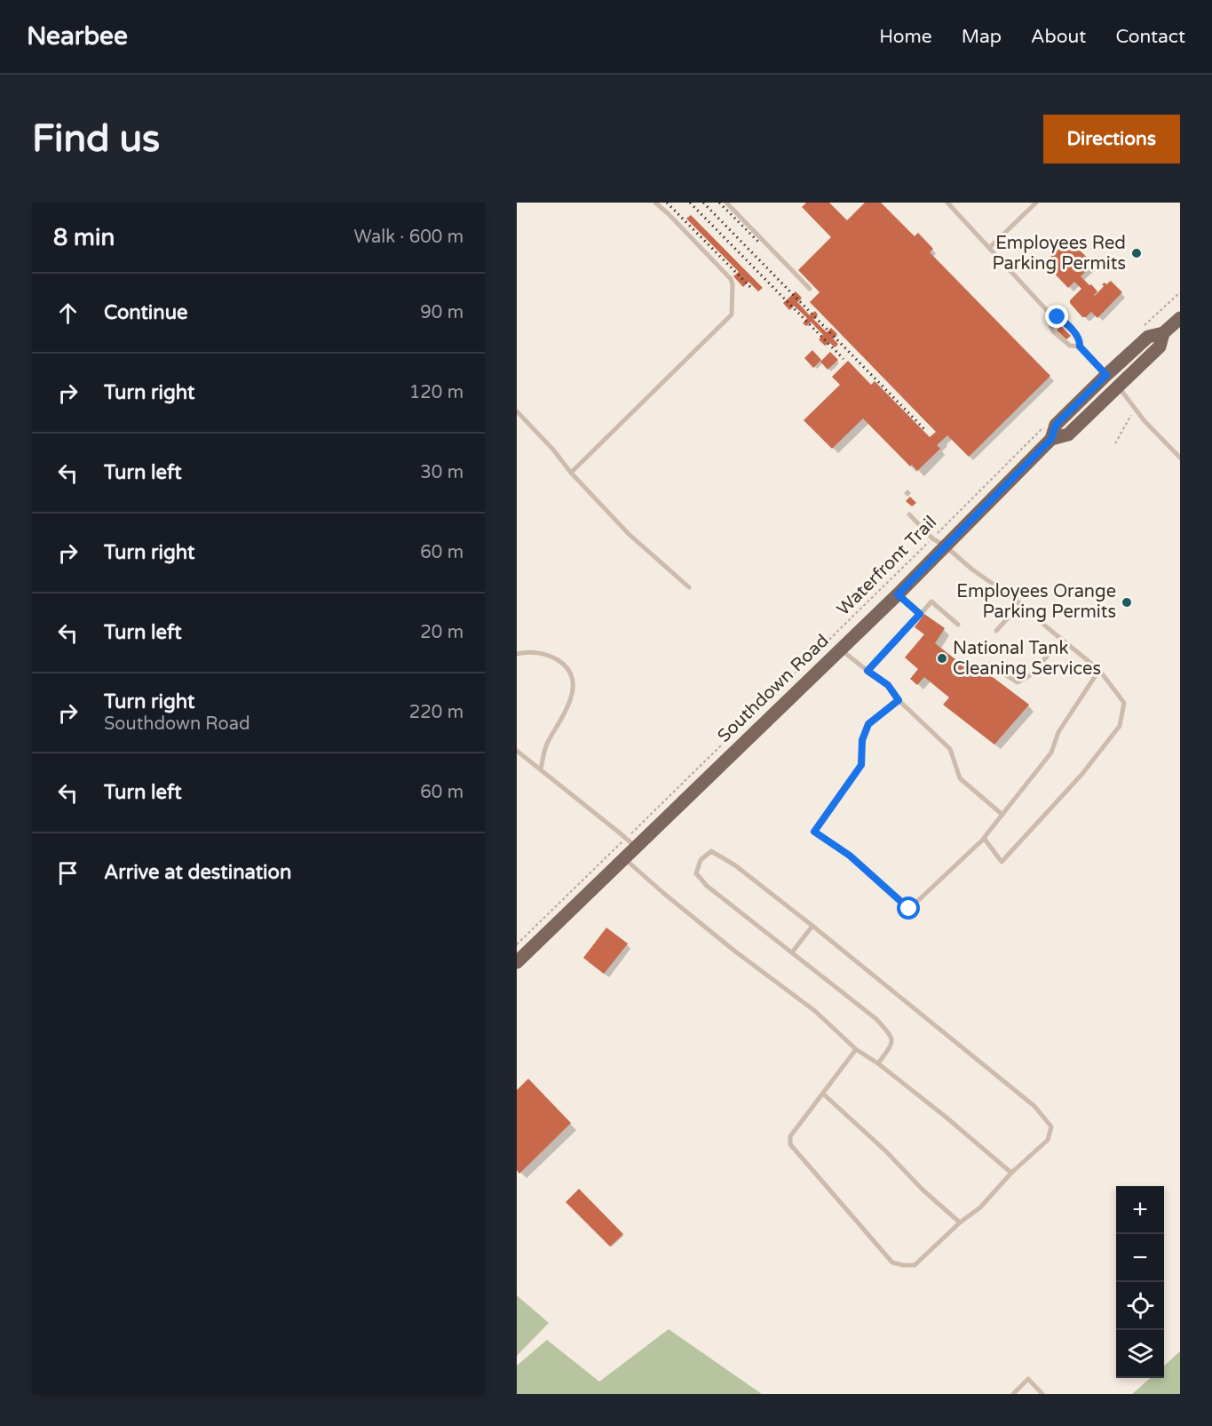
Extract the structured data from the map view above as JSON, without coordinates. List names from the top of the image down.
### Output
{
  "streets": {
    "main road": ["Southdown Road"],
    "path": ["Waterfront Trail"]
  },
  "crossings": [
    ["Waterfront Trail", "Southdown Road"]
  ],
  "places": ["Employees Red Parking Permits", "Employees Orange Parking Permits", "National Tank Cleaning Services"],
  "page": {
    "header": "Nearbee",
    "nav": [
      "Home",
      "Map",
      "About",
      "Contact"
    ],
    "buttons": "Directions",
    "title": "Find us",
    "heading": ["8 min", "Walk · 600 m"],
    "list": [
      ["Continue", "90 m"],
      ["Turn right", "120 m"],
      ["Turn left", "30 m"],
      ["Turn right", "60 m"],
      ["Turn left", "20 m"],
      ["Turn right", "Southdown Road", "220 m"],
      ["Turn left", "60 m"],
      "Arrive at destination"
    ],
    "map_buttons": ["+", "−"]
  }
}
